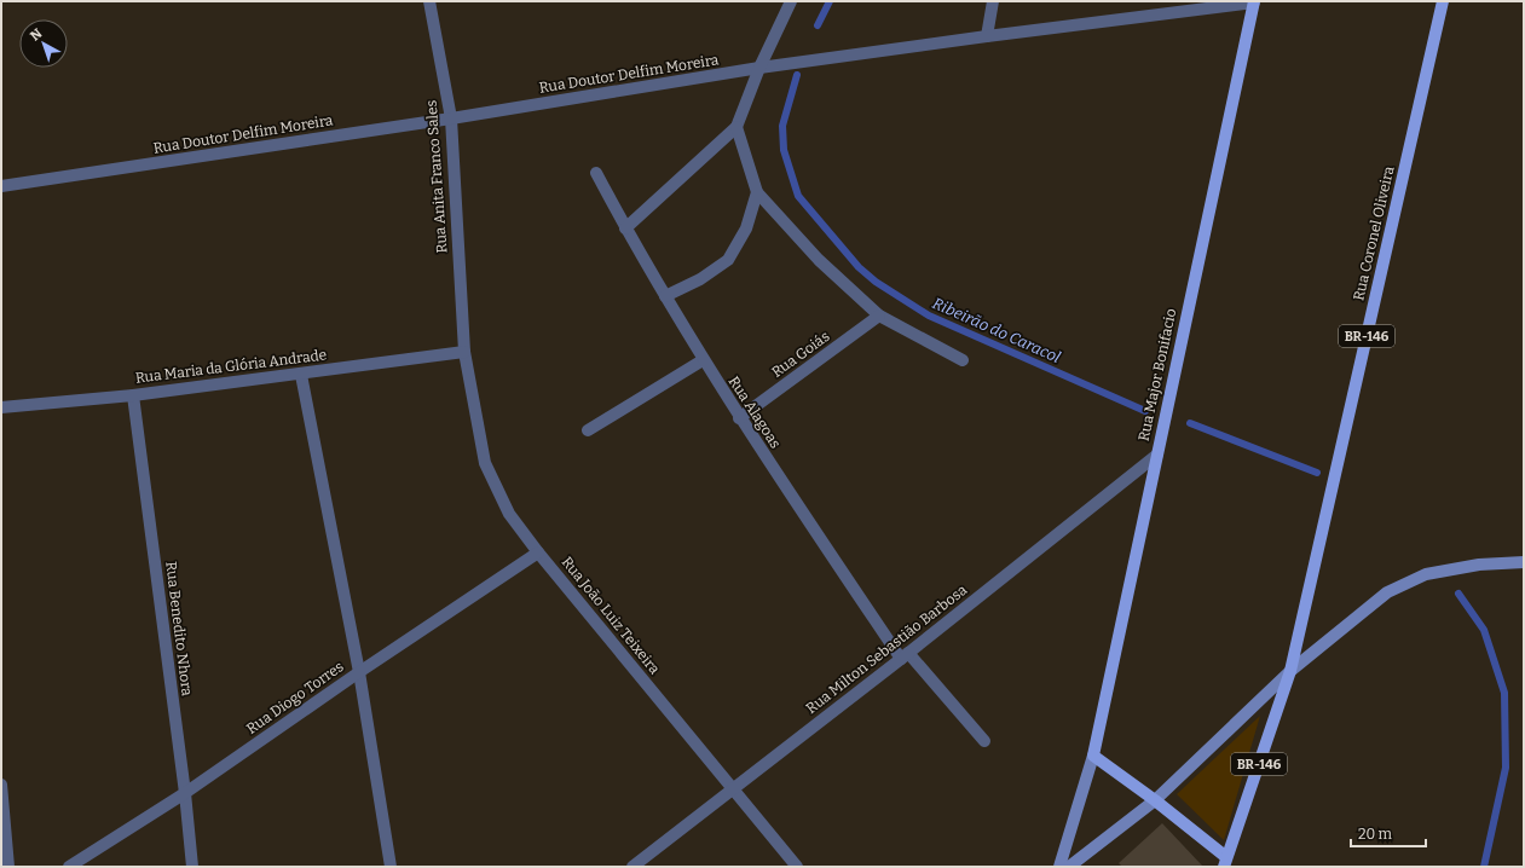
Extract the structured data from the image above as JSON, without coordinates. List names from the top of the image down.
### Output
{
  "streets": {
    "main road": ["Rua Coronel Oliveira", "BR-146", "Rua Major Bonifacio"],
    "street": [
      "Rua Doutor Delfim Moreira",
      "Rua Anita Franco Sales",
      "Rua Goiás",
      "Rua Maria da Glória Andrade",
      "Rua Alagoas",
      "Rua João Luiz Teixeira",
      "Rua Benedito Nhora",
      "Rua Milton Sebastião Barbosa",
      "Rua Diogo Torres"
    ]
  },
  "crossings": [
    ["Rua Doutor Delfim Moreira", "Rua Anita Franco Sales"],
    ["Rua Doutor Delfim Moreira", "Rua Major Bonifacio"],
    ["Rua Anita Franco Sales", "Rua Maria da Glória Andrade"],
    ["Rua Anita Franco Sales", "Rua João Luiz Teixeira"],
    ["Rua Coronel Oliveira", "BR-146"],
    ["Rua Goiás", "Rua Alagoas"],
    ["Rua Maria da Glória Andrade", "Rua João Luiz Teixeira"],
    ["Rua Maria da Glória Andrade", "Rua Benedito Nhora"],
    ["Rua Major Bonifacio", "Rua Milton Sebastião Barbosa"],
    ["Rua Alagoas", "Rua Milton Sebastião Barbosa"],
    ["Rua João Luiz Teixeira", "Rua Milton Sebastião Barbosa"],
    ["Rua João Luiz Teixeira", "Rua Diogo Torres"],
    ["Rua Benedito Nhora", "Rua Diogo Torres"]
  ],
  "water": ["Ribeirão do Caracol"],
  "scale_bar": "20 m",
  "north": "top left"
}
